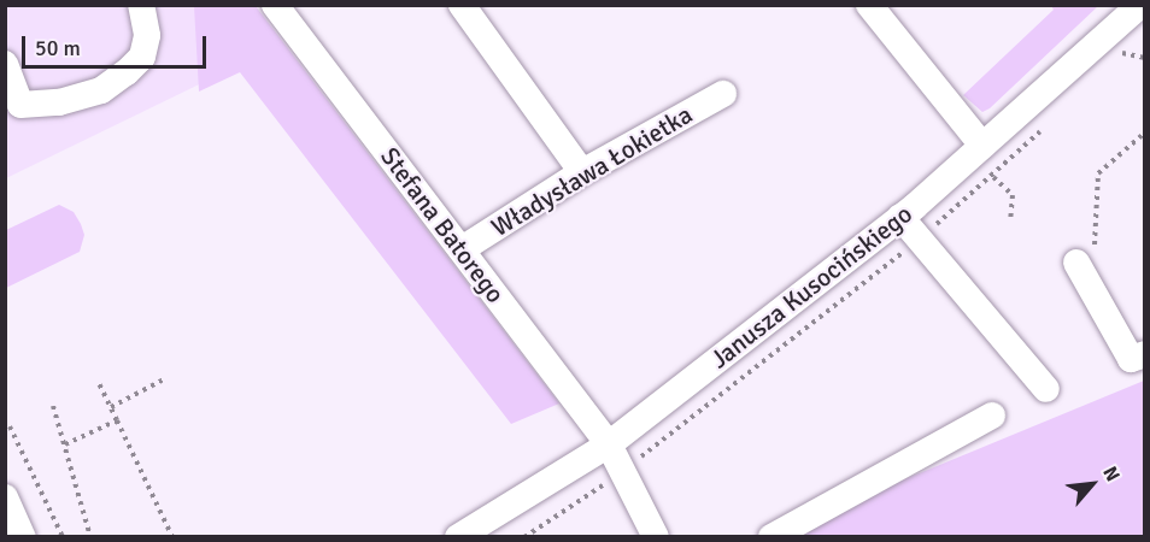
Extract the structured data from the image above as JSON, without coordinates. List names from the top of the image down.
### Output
{
  "streets": {
    "street": ["Władysława Łokietka", "Stefana Batorego", "Janusza Kusocińskiego"]
  },
  "crossings": [
    ["Władysława Łokietka", "Stefana Batorego"],
    ["Stefana Batorego", "Janusza Kusocińskiego"]
  ],
  "scale_bar": "50 m",
  "north": "top right"
}
